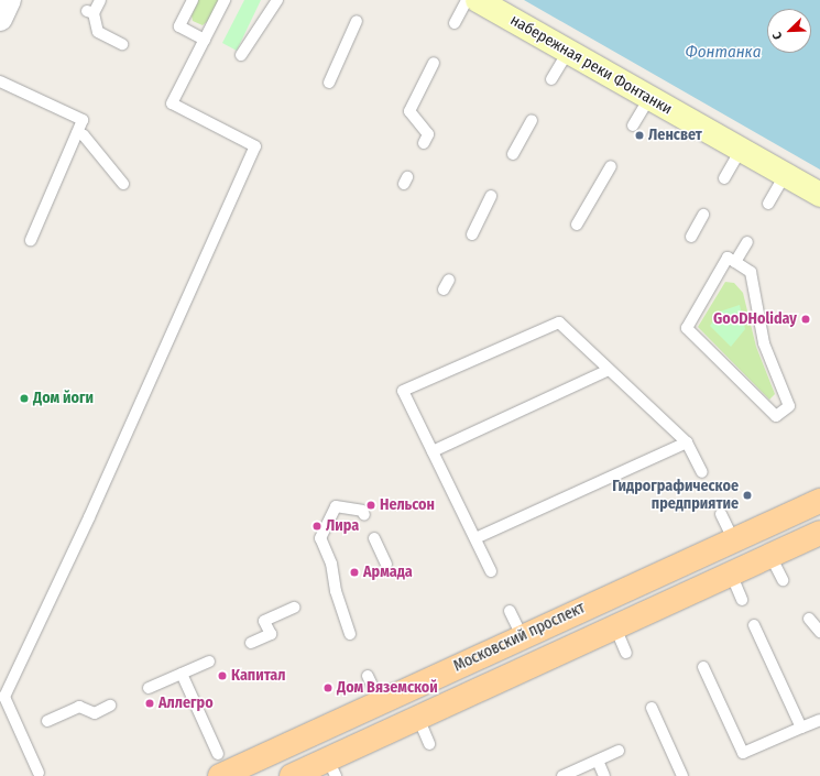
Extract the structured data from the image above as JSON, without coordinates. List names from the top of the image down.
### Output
{
  "streets": {
    "main road": ["набережная реки Фонтанки", "Московский проспект"]
  },
  "water": ["Фонтанка"],
  "places": [
    "Ленсвет",
    "GooDHoliday",
    "Дом йоги",
    "Гидрографическое предприятие",
    "Нельсон",
    "Лира",
    "Армада",
    "Капитал",
    "Дом Вяземской",
    "Аллегро"
  ],
  "north": "bottom left"
}
